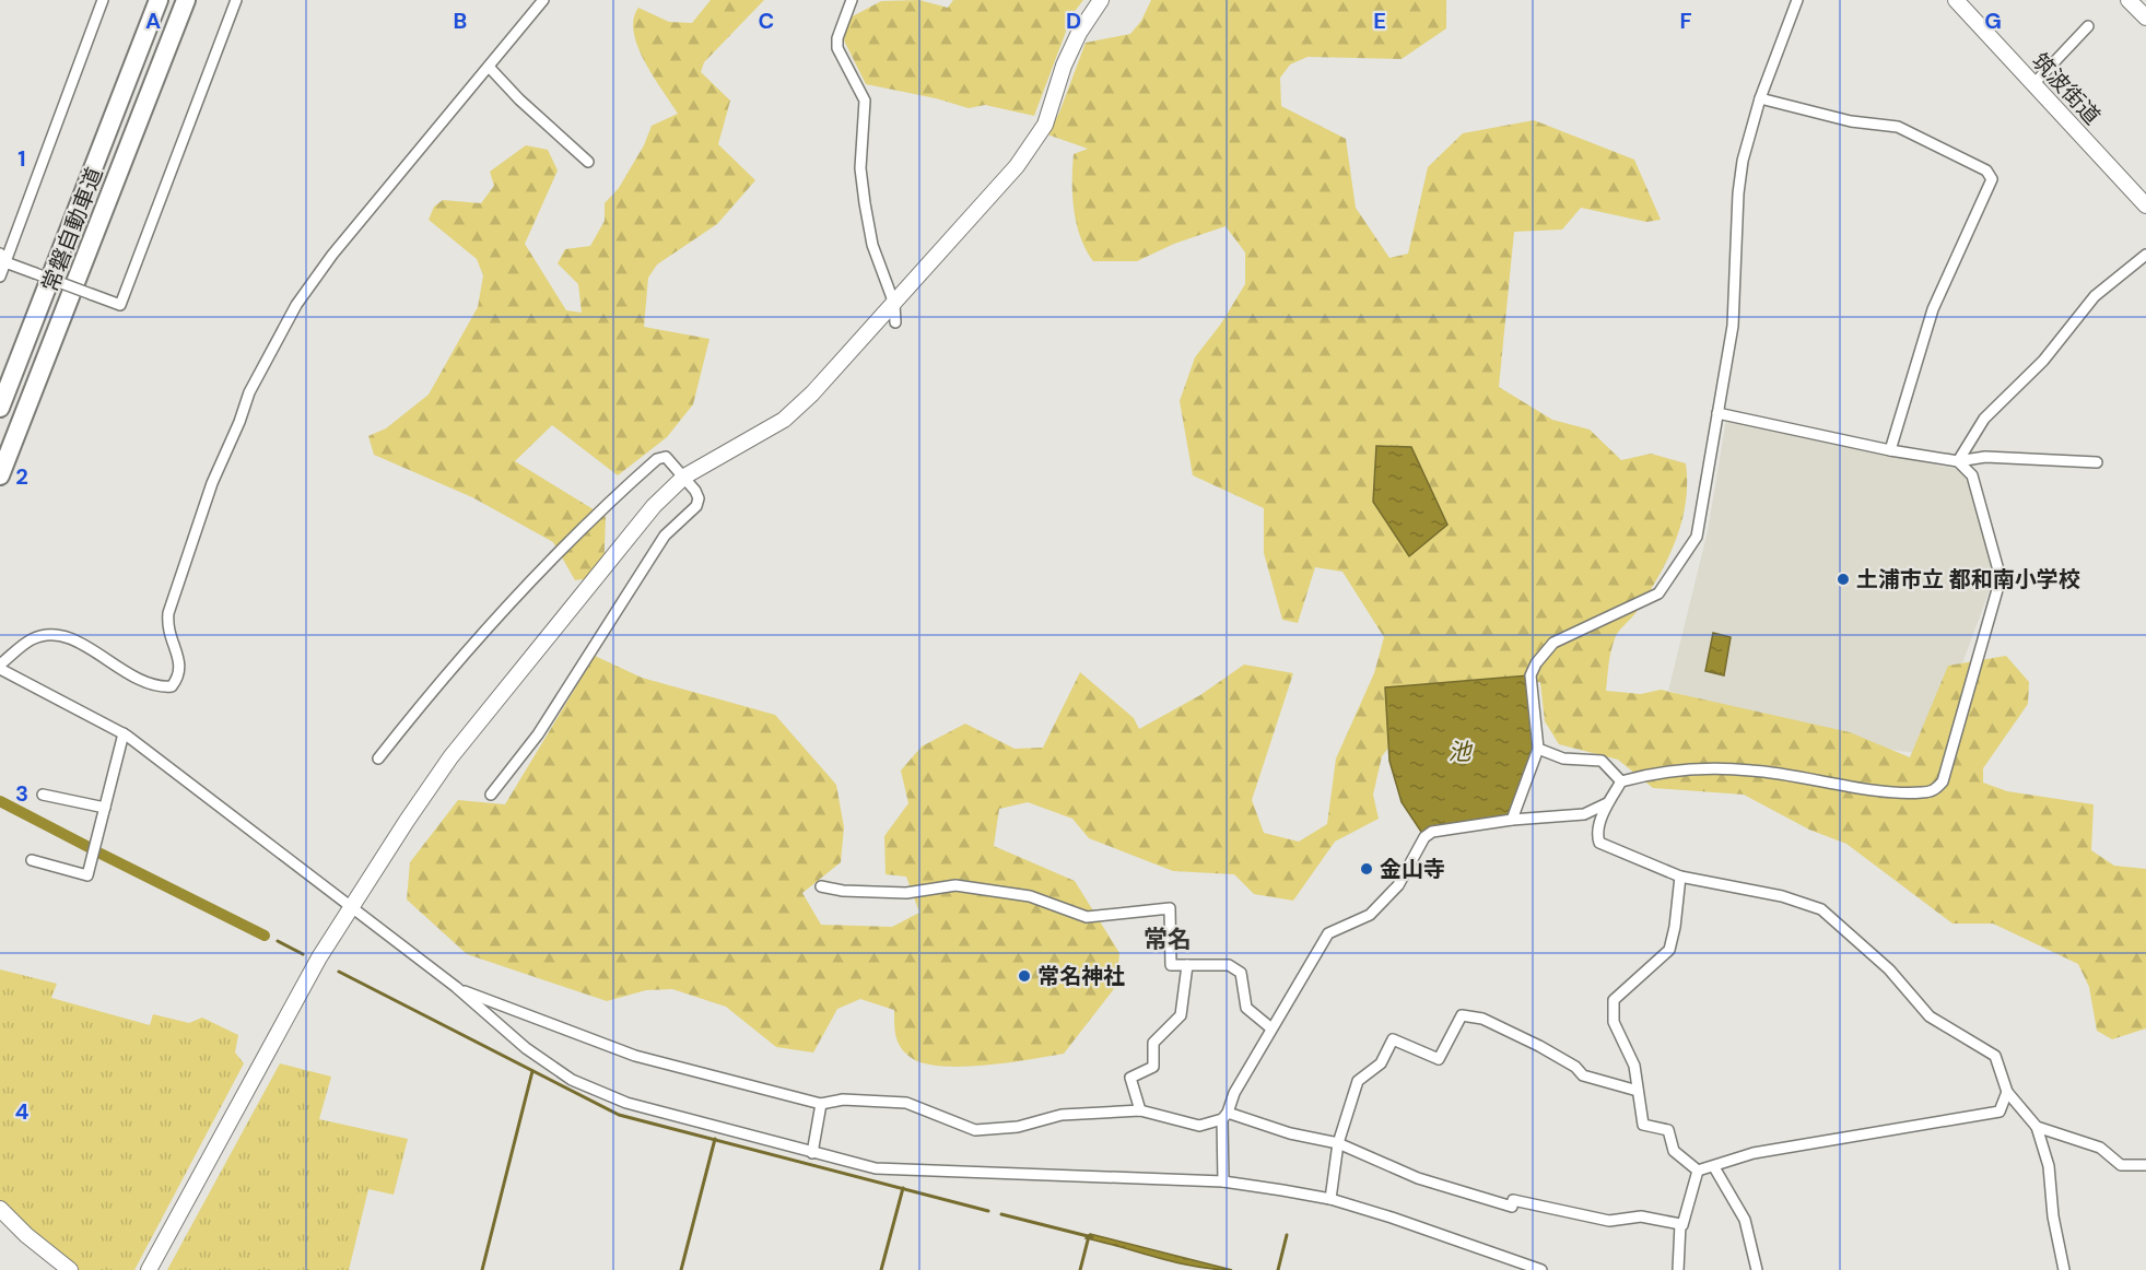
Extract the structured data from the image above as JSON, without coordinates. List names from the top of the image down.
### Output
{
  "streets": {
    "highway": ["常磐自動車道"],
    "street": ["筑波街道"]
  },
  "districts": ["常名"],
  "water": ["池"],
  "places": ["土浦市立 都和南小学校", "金山寺", "常名神社"],
  "grid": {
    "columns": [
      "A",
      "B",
      "C",
      "D",
      "E",
      "F",
      "G"
    ],
    "rows": [
      "1",
      "2",
      "3",
      "4"
    ]
  }
}
